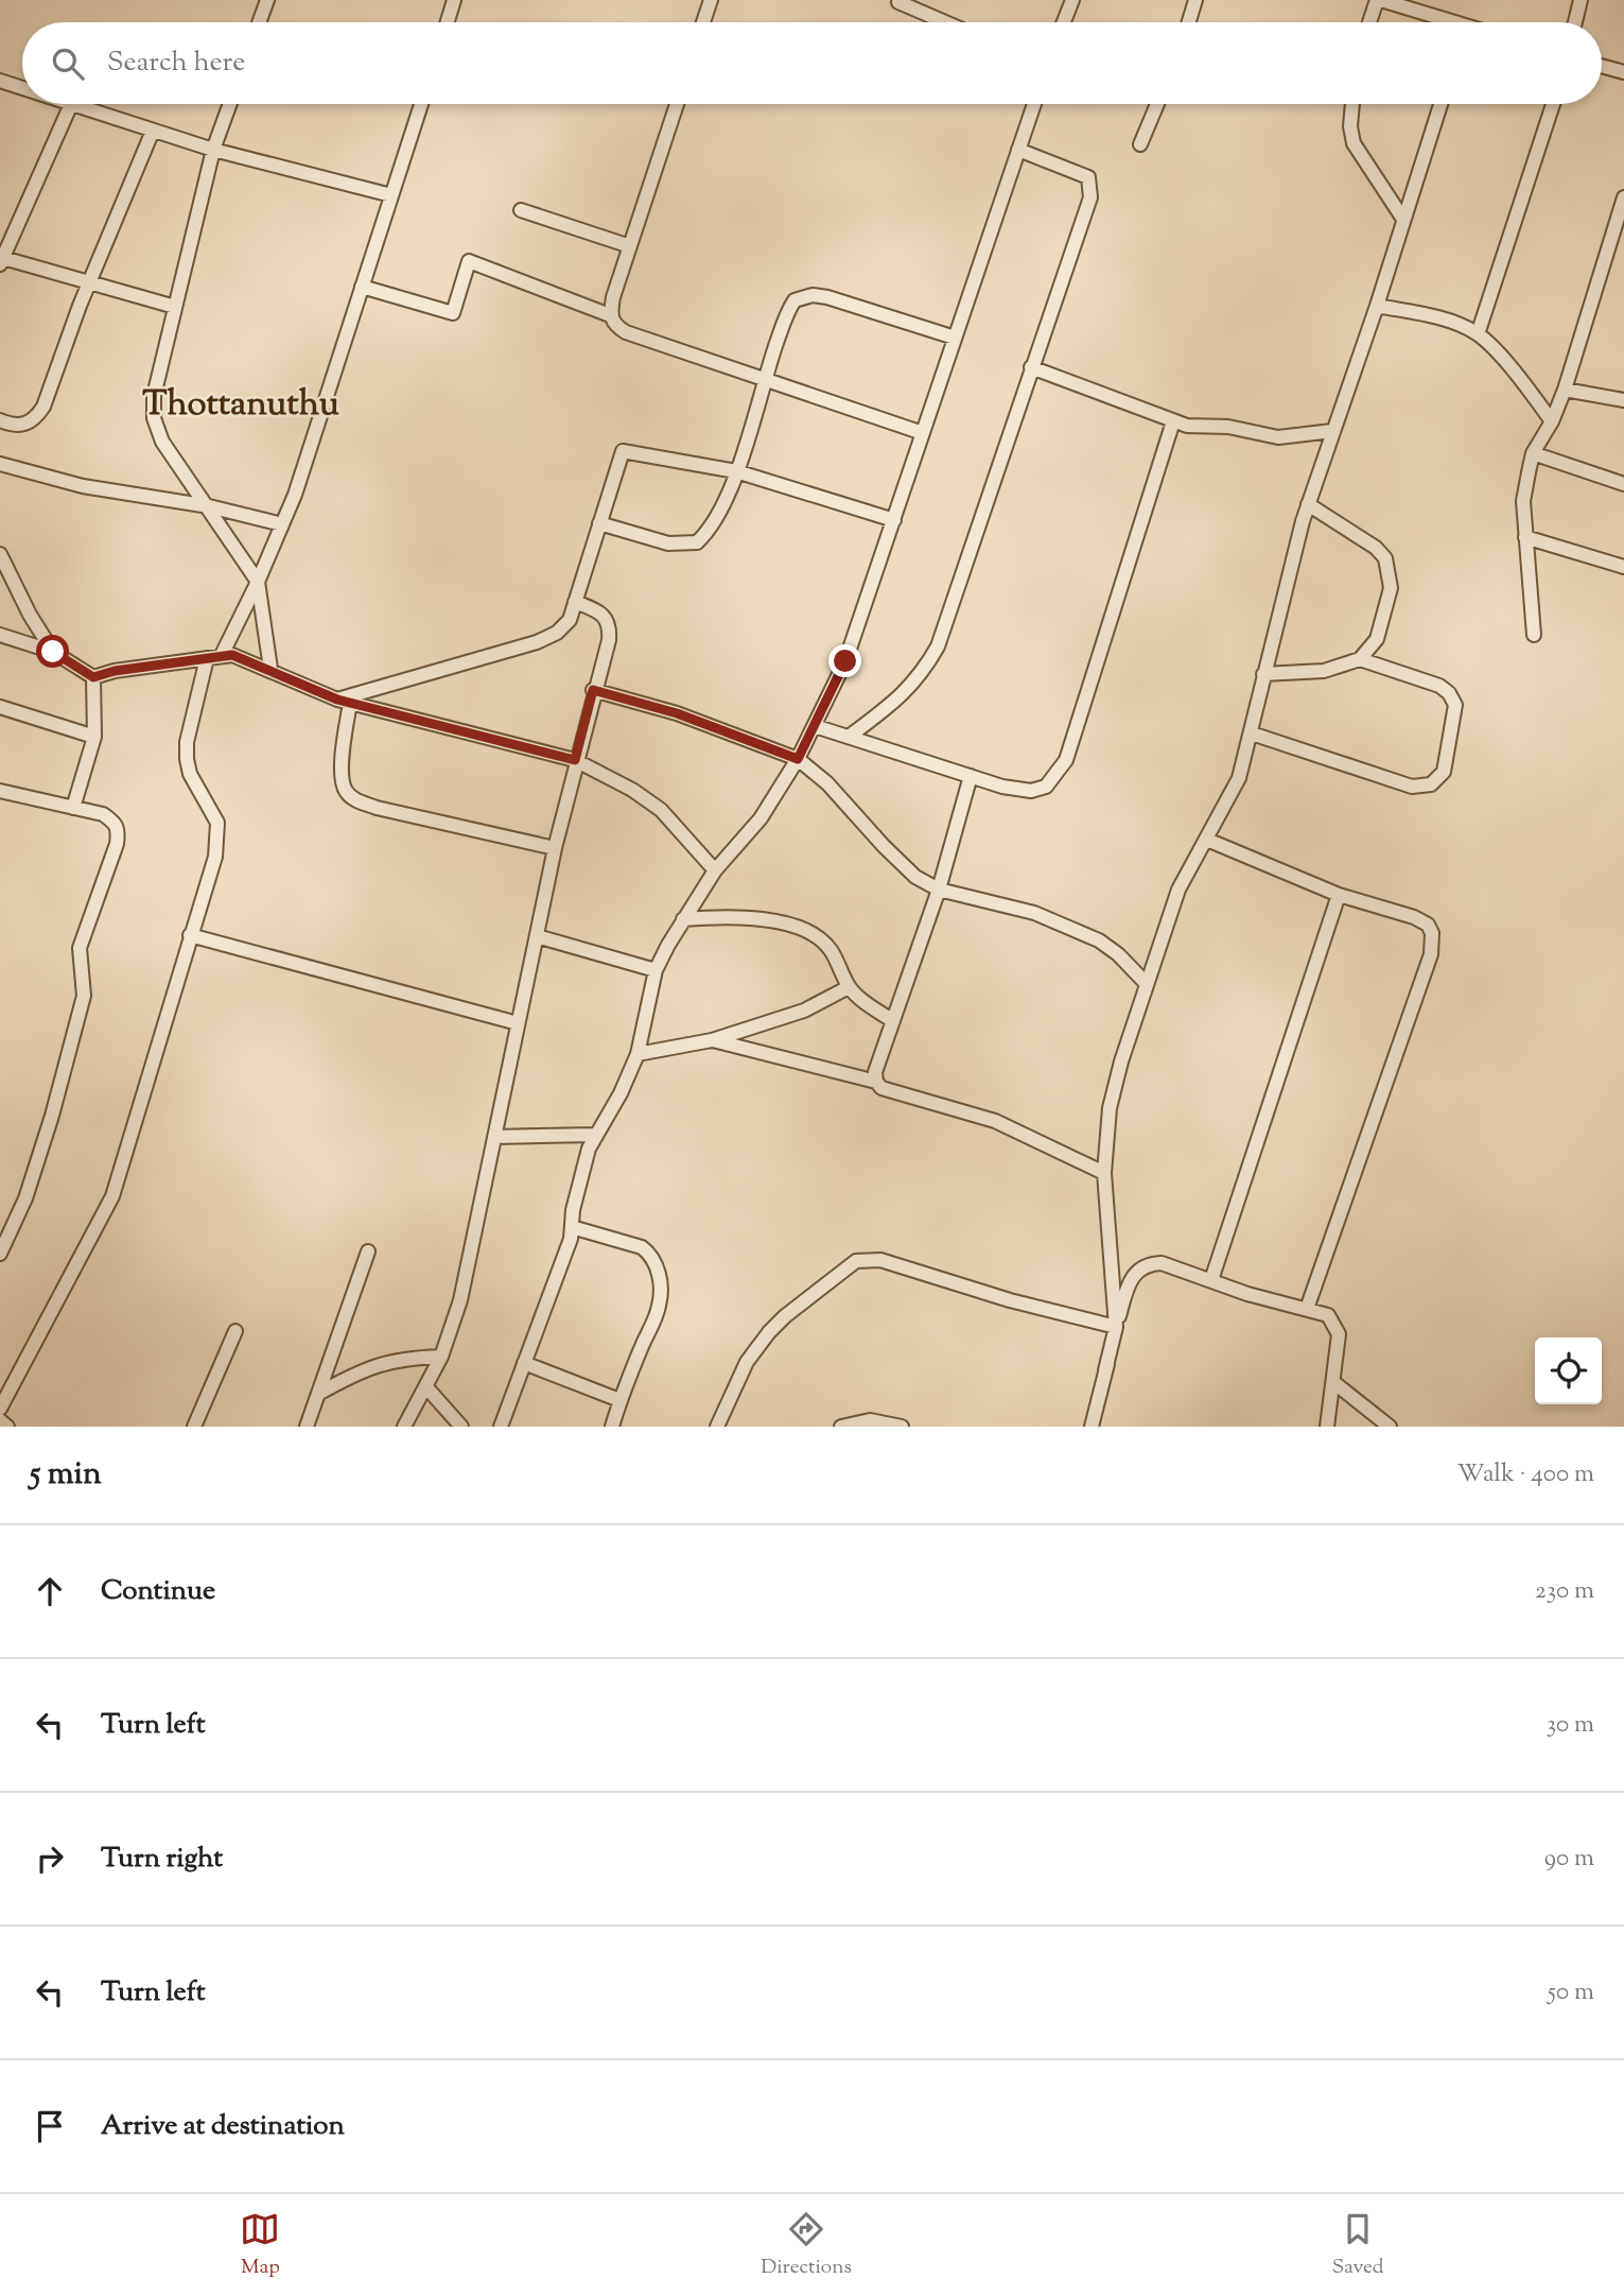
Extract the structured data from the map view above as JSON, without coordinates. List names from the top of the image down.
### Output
{
  "districts": ["Thottanuthu"],
  "page": {
    "search": "Search here",
    "heading": ["5 min", "Walk · 400 m"],
    "list": [
      ["Continue", "230 m"],
      ["Turn left", "30 m"],
      ["Turn right", "90 m"],
      ["Turn left", "50 m"],
      "Arrive at destination"
    ],
    "nav": ["Map", "Directions", "Saved"]
  }
}
